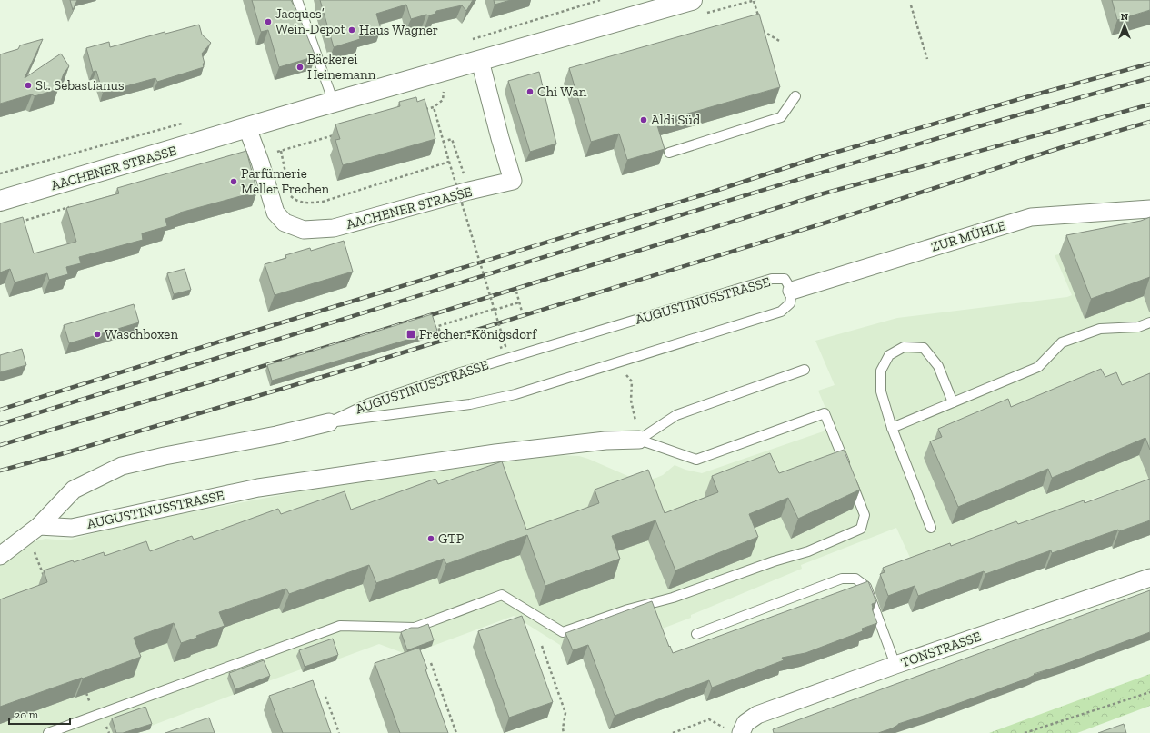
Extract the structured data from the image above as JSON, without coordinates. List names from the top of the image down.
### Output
{
  "streets": {
    "main road": ["AACHENER STRASSE"],
    "street": ["ZUR MÜHLE", "AUGUSTINUSSTRASSE", "TONSTRASSE"]
  },
  "crossings": [
    ["ZUR MÜHLE", "AUGUSTINUSSTRASSE"]
  ],
  "places": {
    "other": [
      "Jacques’ Wein-Depot",
      "Haus Wagner",
      "Bäckerei Heinemann",
      "St. Sebastianus",
      "Chi Wan",
      "Aldi Süd",
      "Parfümerie Meller Frechen",
      "Waschboxen",
      "GTP"
    ],
    "transit": ["Frechen-Königsdorf"]
  },
  "scale_bar": "20 m",
  "north": "top"
}
